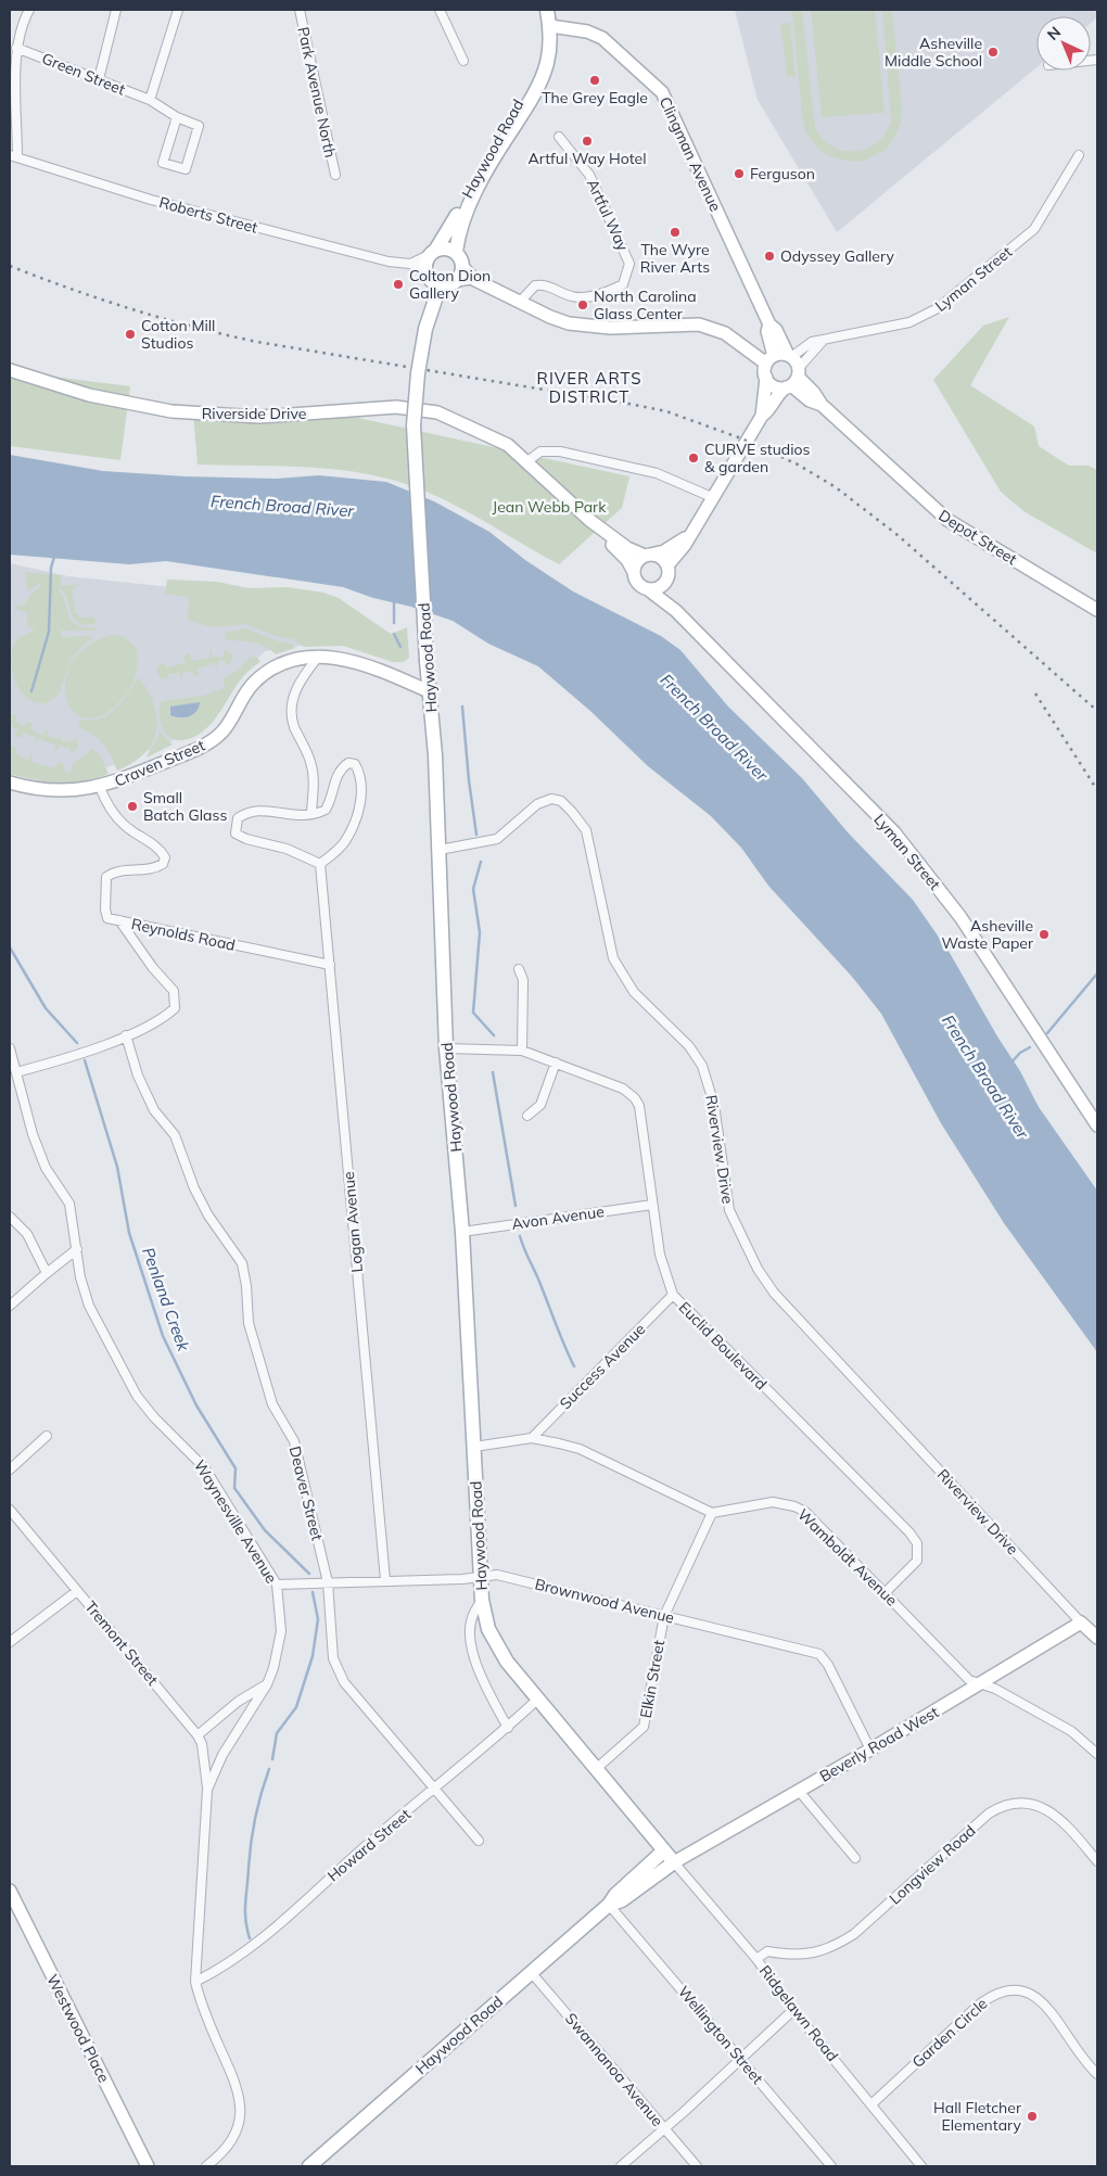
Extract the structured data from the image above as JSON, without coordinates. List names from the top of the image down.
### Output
{
  "streets": {
    "main road": [
      "Haywood Road",
      "Clingman Avenue",
      "Lyman Street",
      "Riverside Drive",
      "Depot Street",
      "Craven Street",
      "Riverview Drive",
      "Beverly Road West",
      "Westwood Place"
    ],
    "street": [
      "Green Street",
      "Park Avenue North",
      "Roberts Street",
      "Artful Way",
      "Reynolds Road",
      "Avon Avenue",
      "Logan Avenue",
      "Euclid Boulevard",
      "Success Avenue",
      "Deaver Street",
      "Waynesville Avenue",
      "Wamboldt Avenue",
      "Brownwood Avenue",
      "Tremont Street",
      "Elkin Street",
      "Howard Street",
      "Longview Road",
      "Ridgelawn Road",
      "Garden Circle",
      "Wellington Street",
      "Swannanoa Avenue"
    ]
  },
  "crossings": [
    ["Haywood Road", "Clingman Avenue"],
    ["Haywood Road", "Roberts Street"],
    ["Haywood Road", "Craven Street"],
    ["Haywood Road", "Riverview Drive"],
    ["Haywood Road", "Avon Avenue"],
    ["Haywood Road", "Euclid Boulevard"],
    ["Haywood Road", "Brownwood Avenue"],
    ["Haywood Road", "Elkin Street"],
    ["Haywood Road", "Beverly Road West"],
    ["Haywood Road", "Howard Street"],
    ["Haywood Road", "Ridgelawn Road"],
    ["Haywood Road", "Wellington Street"],
    ["Haywood Road", "Swannanoa Avenue"],
    ["Clingman Avenue", "Lyman Street"],
    ["Clingman Avenue", "Depot Street"],
    ["Lyman Street", "Riverside Drive"],
    ["Reynolds Road", "Logan Avenue"],
    ["Reynolds Road", "Deaver Street"],
    ["Reynolds Road", "Waynesville Avenue"],
    ["Riverview Drive", "Beverly Road West"],
    ["Avon Avenue", "Euclid Boulevard"],
    ["Logan Avenue", "Brownwood Avenue"],
    ["Euclid Boulevard", "Success Avenue"],
    ["Euclid Boulevard", "Wamboldt Avenue"],
    ["Deaver Street", "Brownwood Avenue"],
    ["Deaver Street", "Howard Street"],
    ["Waynesville Avenue", "Brownwood Avenue"],
    ["Waynesville Avenue", "Tremont Street"],
    ["Waynesville Avenue", "Howard Street"],
    ["Wamboldt Avenue", "Elkin Street"],
    ["Wamboldt Avenue", "Beverly Road West"],
    ["Brownwood Avenue", "Elkin Street"],
    ["Brownwood Avenue", "Beverly Road West"],
    ["Beverly Road West", "Ridgelawn Road"],
    ["Longview Road", "Ridgelawn Road"],
    ["Ridgelawn Road", "Garden Circle"]
  ],
  "districts": ["RIVER ARTS DISTRICT"],
  "water": ["French Broad River", "Penland Creek"],
  "parks": ["Jean Webb Park"],
  "places": [
    "Asheville Middle School",
    "The Grey Eagle",
    "Artful Way Hotel",
    "Ferguson",
    "The Wyre River Arts",
    "Odyssey Gallery",
    "Colton Dion Gallery",
    "North Carolina Glass Center",
    "Cotton Mill Studios",
    "CURVE studios & garden",
    "Small Batch Glass",
    "Asheville Waste Paper",
    "Hall Fletcher Elementary"
  ],
  "north": "top left"
}
